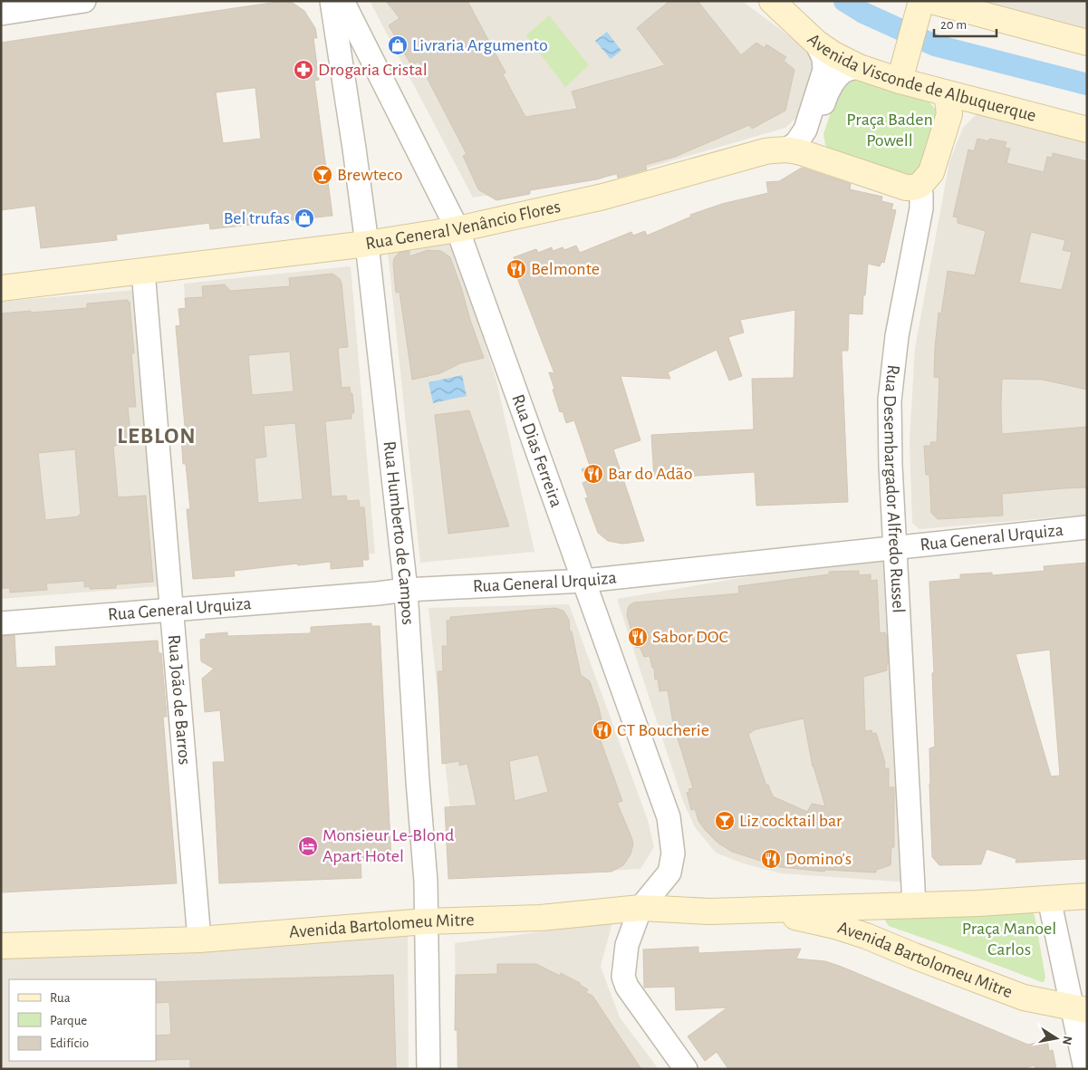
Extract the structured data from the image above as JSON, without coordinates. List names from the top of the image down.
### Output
{
  "streets": {
    "main road": ["Avenida Visconde de Albuquerque", "Rua General Venâncio Flores", "Avenida Bartolomeu Mitre"],
    "street": [
      "Rua Dias Ferreira",
      "Rua Desembargador Alfredo Russel",
      "Rua Humberto de Campos",
      "Rua General Urquiza",
      "Rua João de Barros"
    ]
  },
  "crossings": [
    ["Avenida Visconde de Albuquerque", "Rua General Venâncio Flores"],
    ["Avenida Visconde de Albuquerque", "Rua Desembargador Alfredo Russel"],
    ["Rua General Venâncio Flores", "Rua Dias Ferreira"],
    ["Rua General Venâncio Flores", "Rua Desembargador Alfredo Russel"],
    ["Rua General Venâncio Flores", "Rua Humberto de Campos"],
    ["Rua General Venâncio Flores", "Rua João de Barros"],
    ["Rua Dias Ferreira", "Rua General Urquiza"],
    ["Rua Dias Ferreira", "Avenida Bartolomeu Mitre"],
    ["Rua Desembargador Alfredo Russel", "Rua General Urquiza"],
    ["Rua Desembargador Alfredo Russel", "Avenida Bartolomeu Mitre"],
    ["Rua Humberto de Campos", "Rua General Urquiza"],
    ["Rua Humberto de Campos", "Avenida Bartolomeu Mitre"],
    ["Rua General Urquiza", "Rua João de Barros"],
    ["Rua João de Barros", "Avenida Bartolomeu Mitre"]
  ],
  "districts": ["LEBLON"],
  "parks": ["Praça Baden Powell", "Praça Manoel Carlos"],
  "places": {
    "shop": ["Livraria Argumento", "Bel trufas"],
    "pharmacy": ["Drogaria Cristal"],
    "bar": ["Brewteco", "Liz cocktail bar"],
    "restaurant": [
      "Belmonte",
      "Bar do Adão",
      "Sabor DOC",
      "CT Boucherie",
      "Domino's"
    ],
    "hotel": ["Monsieur Le-Blond Apart Hotel"]
  },
  "legend": ["Rua", "Parque", "Edifício"],
  "scale_bar": "20 m",
  "north": "right"
}
